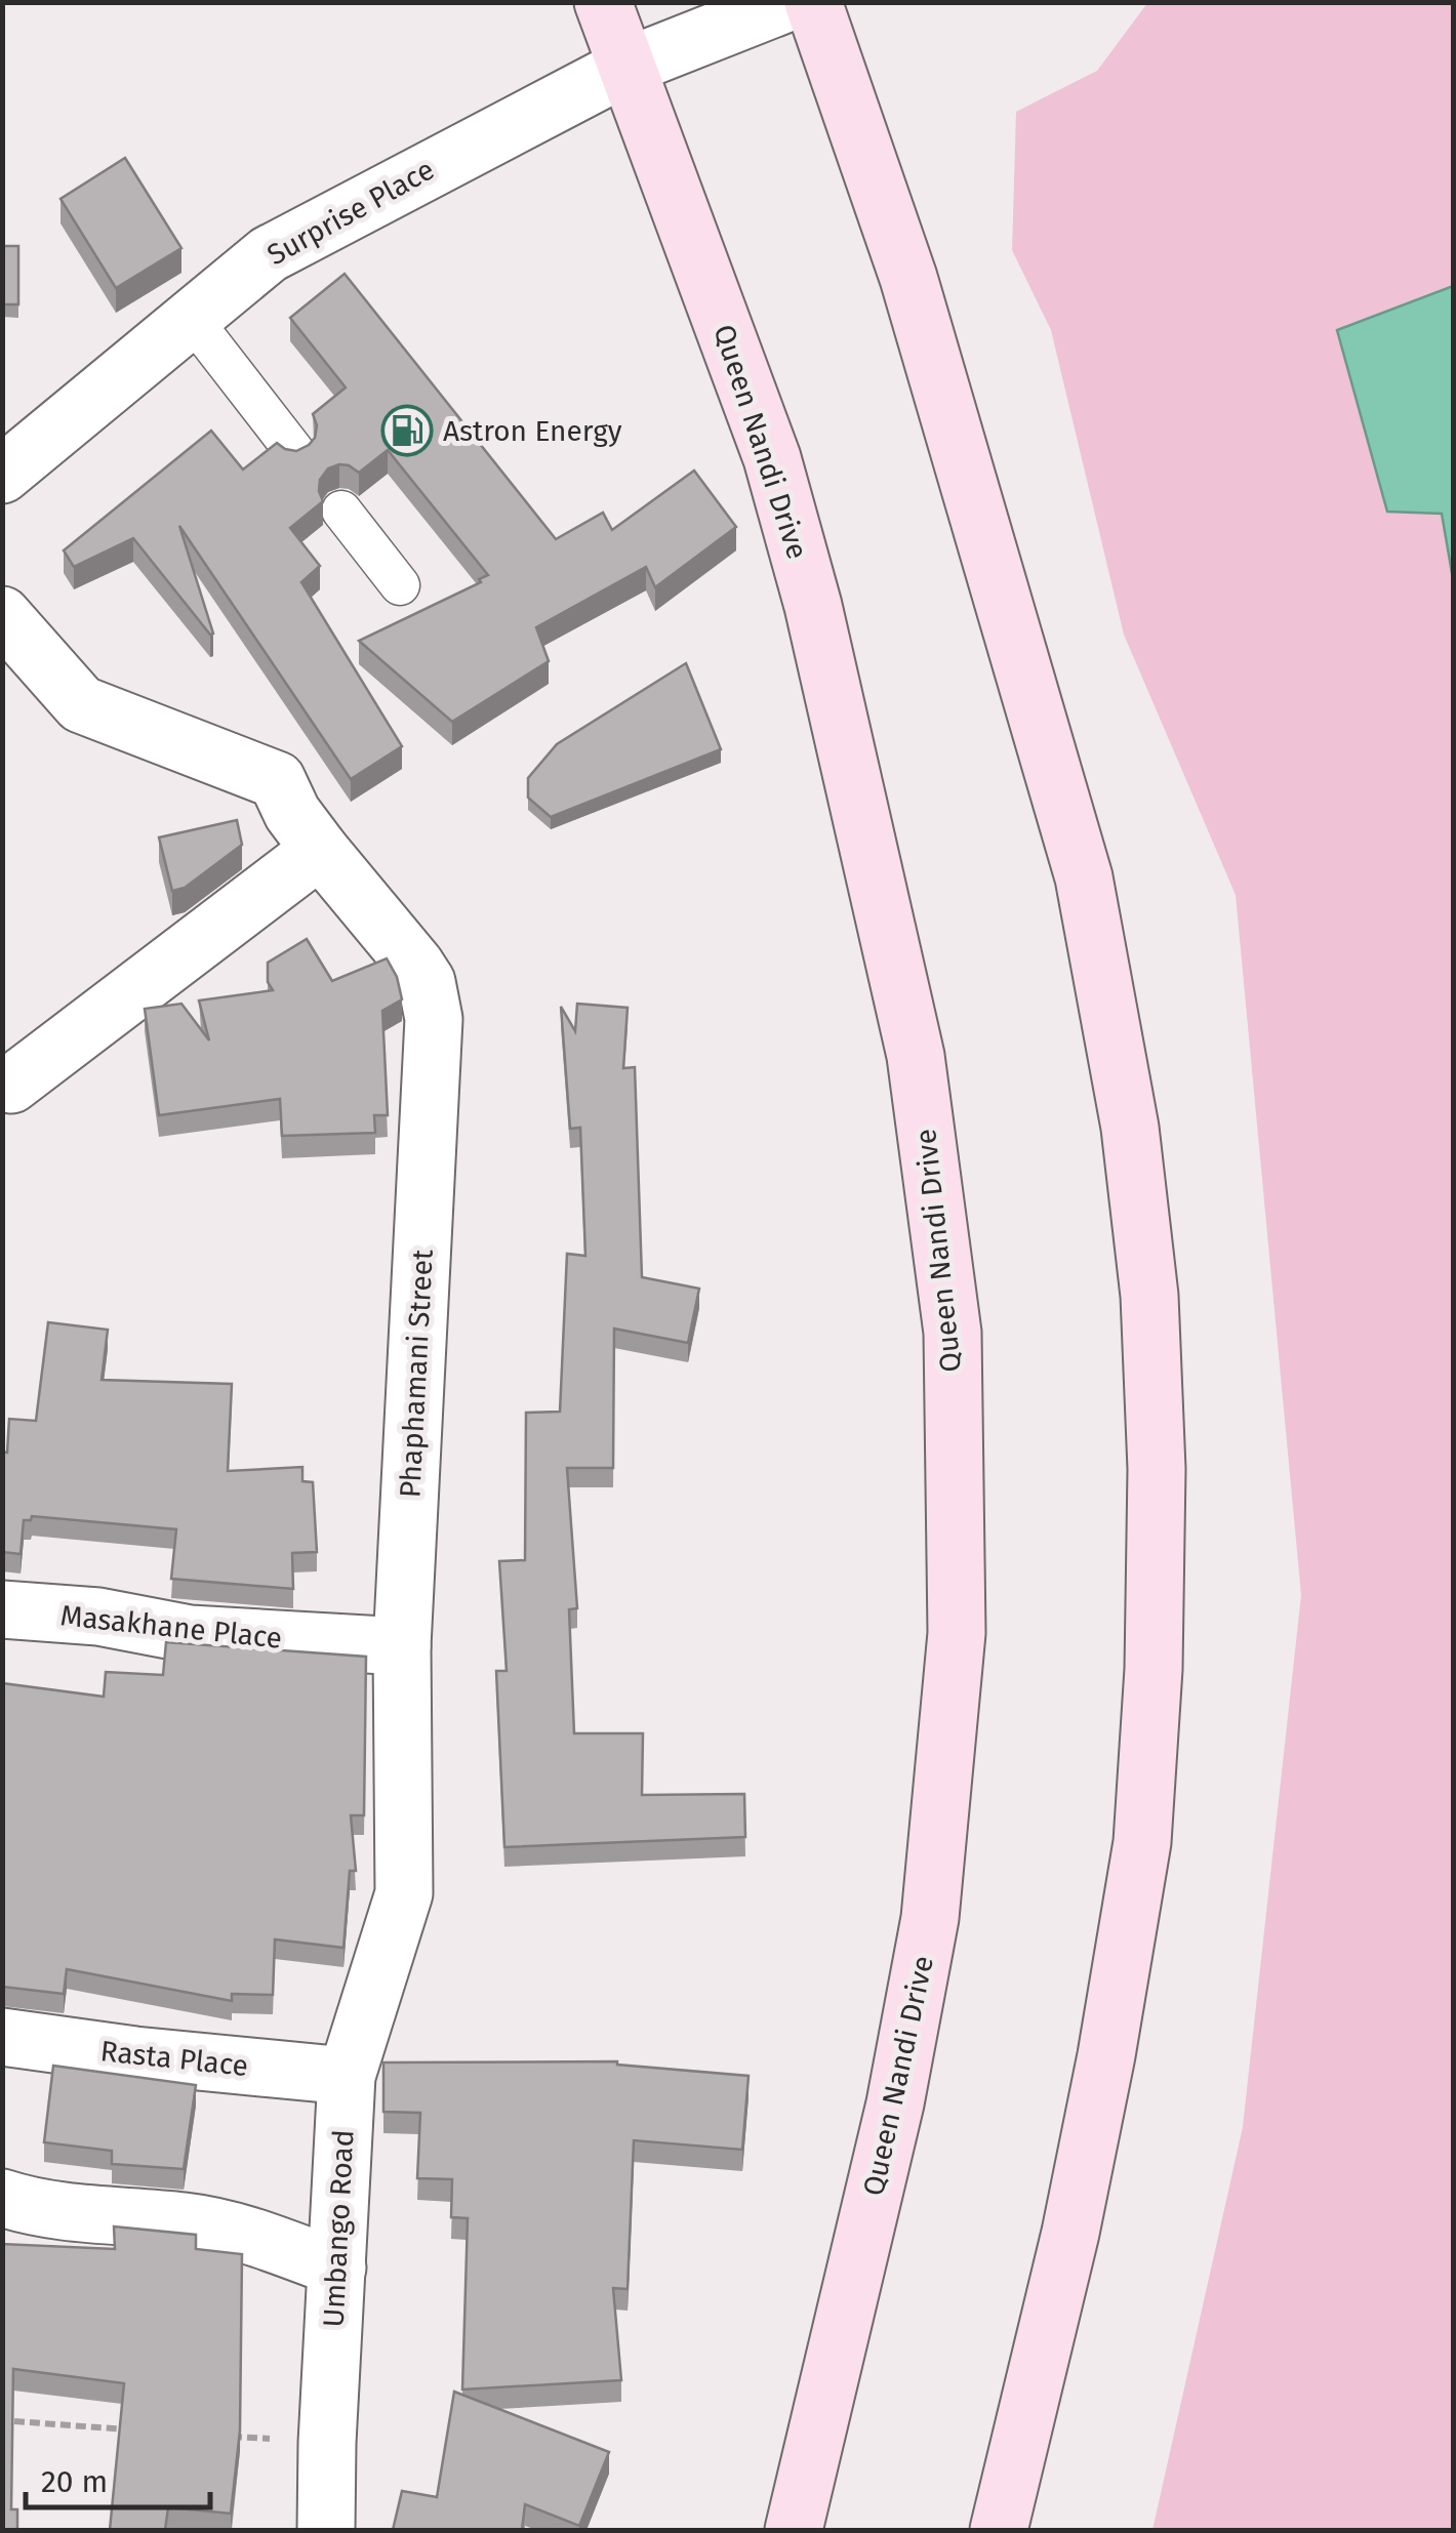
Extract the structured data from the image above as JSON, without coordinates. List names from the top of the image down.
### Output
{
  "streets": {
    "main road": ["Queen Nandi Drive"],
    "street": [
      "Surprise Place",
      "Phaphamani Street",
      "Masakhane Place",
      "Rasta Place",
      "Umbango Road"
    ]
  },
  "crossings": [
    ["Surprise Place", "Queen Nandi Drive"],
    ["Phaphamani Street", "Masakhane Place"],
    ["Phaphamani Street", "Umbango Road"],
    ["Rasta Place", "Umbango Road"]
  ],
  "places": {
    "fuel station": ["Astron Energy"]
  },
  "scale_bar": "20 m"
}
